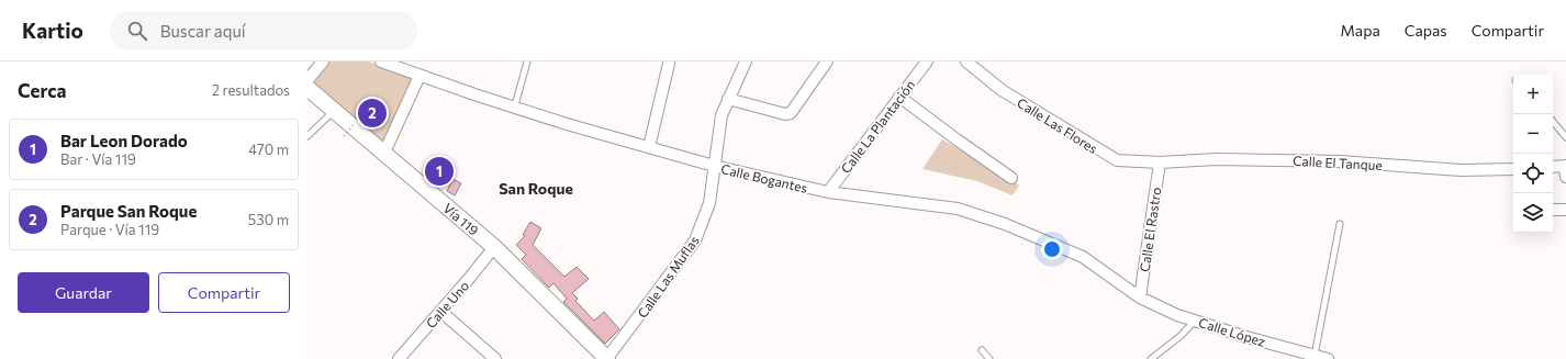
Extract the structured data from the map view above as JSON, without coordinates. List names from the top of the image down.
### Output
{
  "streets": {
    "main road": ["Vía 119"],
    "street": [
      "Calle Las Flores",
      "Calle La Plantación",
      "Calle El Tanque",
      "Calle Bogantes",
      "Calle El Rastro",
      "Calle Las Muflas",
      "Calle Uno",
      "Calle López"
    ]
  },
  "crossings": [
    ["Calle Las Flores", "Calle El Tanque"],
    ["Calle Las Flores", "Calle El Rastro"],
    ["Calle La Plantación", "Calle Bogantes"],
    ["Calle El Tanque", "Calle El Rastro"],
    ["Calle Bogantes", "Calle El Rastro"],
    ["Calle Bogantes", "Calle Las Muflas"],
    ["Calle Bogantes", "Calle López"],
    ["Vía 119", "Calle Las Muflas"],
    ["Vía 119", "Calle Uno"],
    ["Calle El Rastro", "Calle López"]
  ],
  "districts": ["San Roque"],
  "page": {
    "header": "Kartio",
    "search": "Buscar aquí",
    "nav": ["Mapa", "Capas", "Compartir"],
    "heading": ["Cerca", "2 resultados"],
    "map_buttons": ["+", "−"],
    "pins": ["2", "1"],
    "list": [
      {
        "mark": "1",
        "name": "Bar Leon Dorado",
        "note": "Bar · Vía 119",
        "value": "470 m"
      },
      {
        "mark": "2",
        "name": "Parque San Roque",
        "note": "Parque · Vía 119",
        "value": "530 m"
      }
    ],
    "buttons": ["Guardar", "Compartir"]
  }
}
